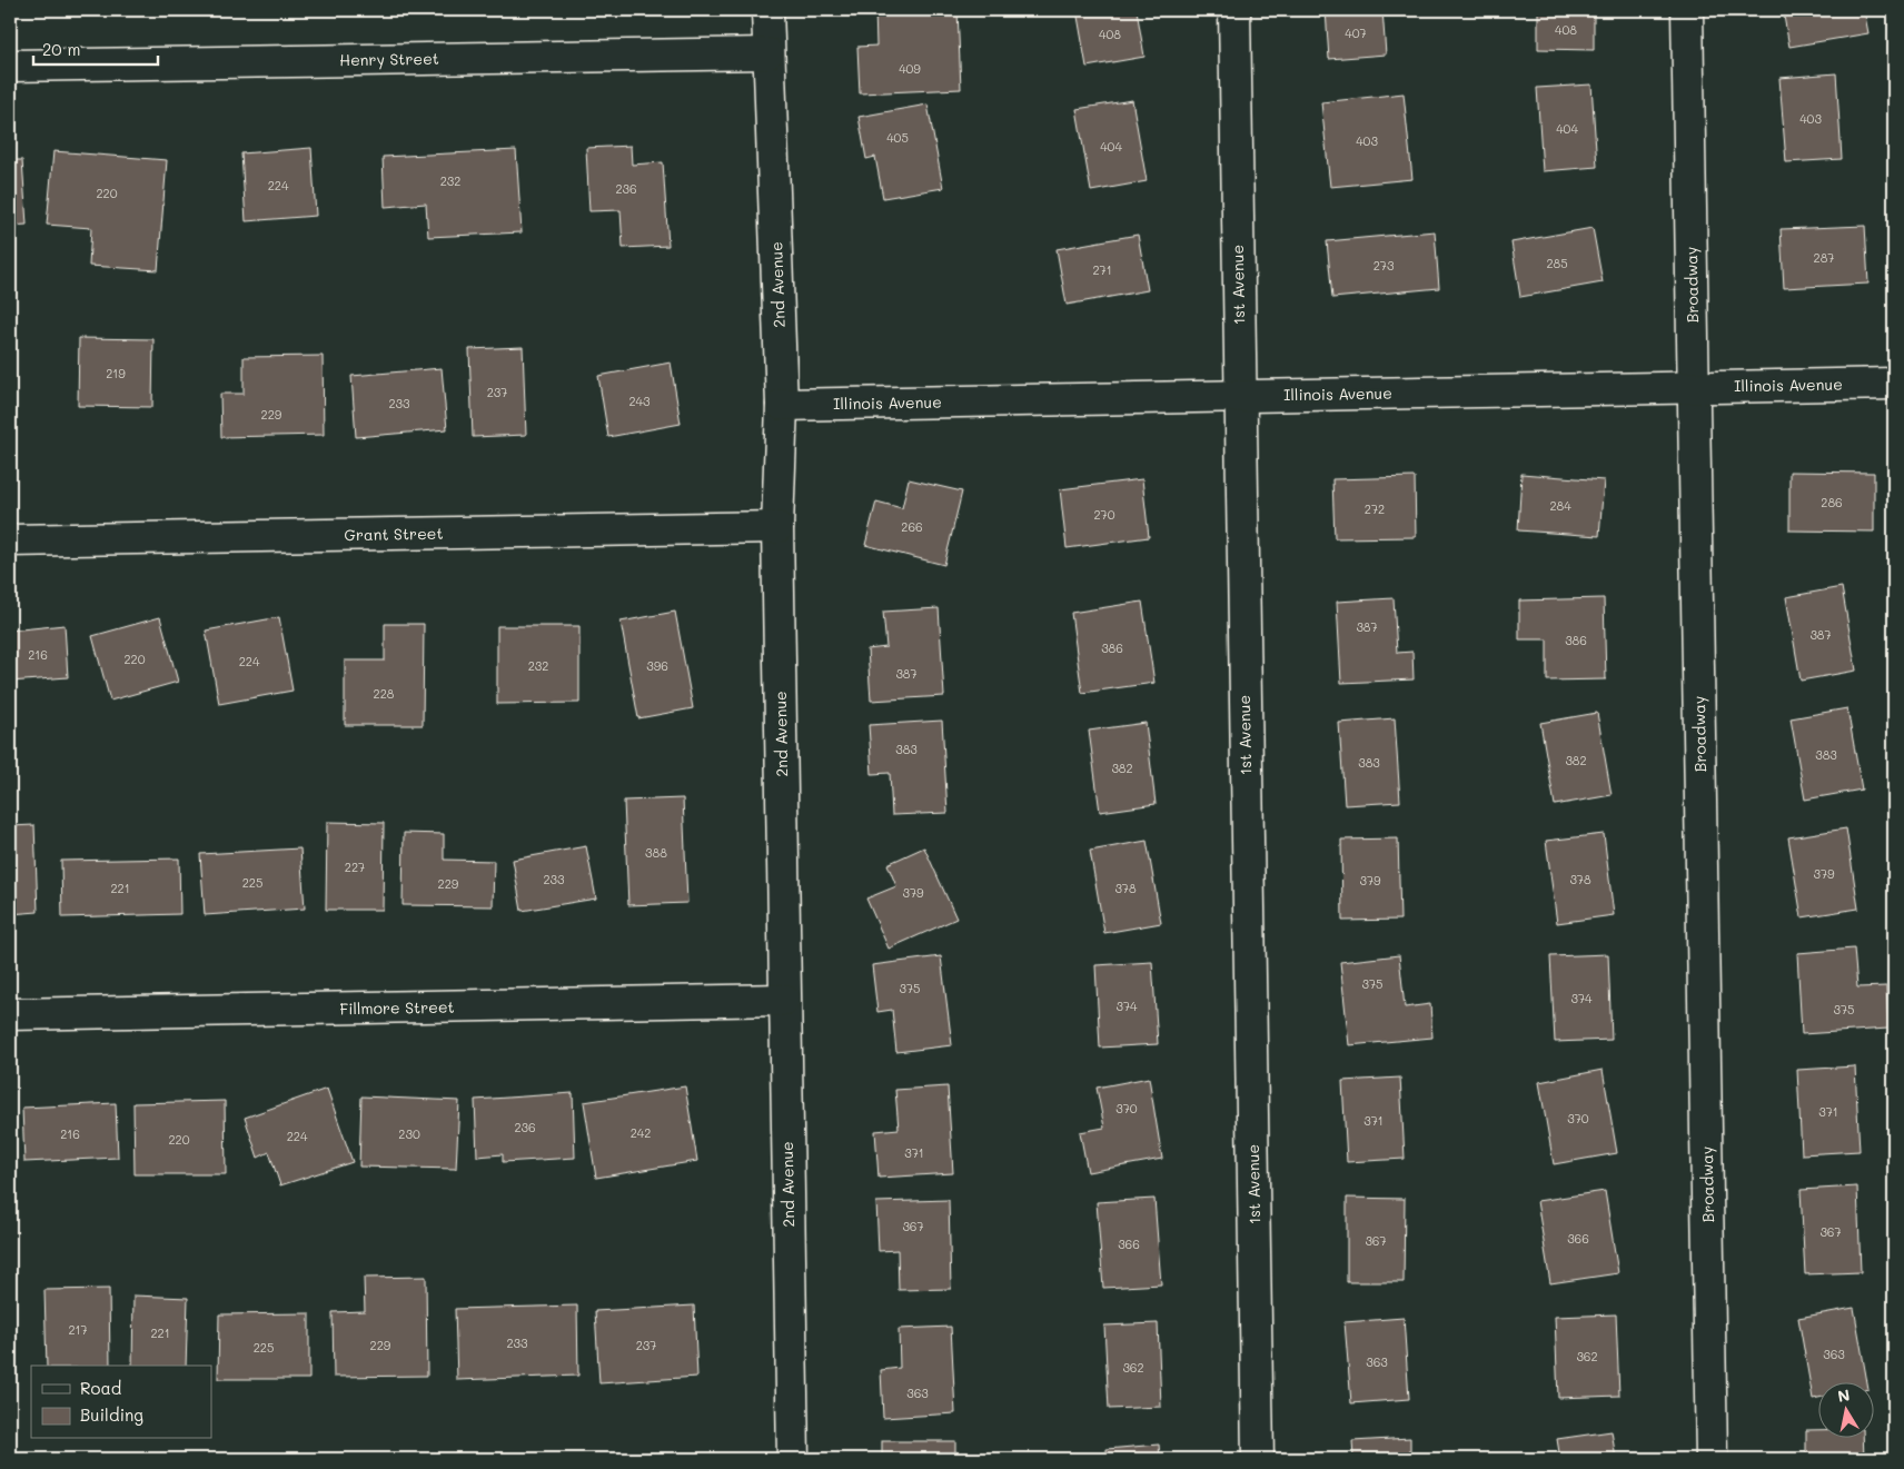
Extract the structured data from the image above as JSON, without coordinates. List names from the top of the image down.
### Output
{
  "streets": {
    "street": [
      "Henry Street",
      "2nd Avenue",
      "1st Avenue",
      "Broadway",
      "Illinois Avenue",
      "Grant Street",
      "Fillmore Street"
    ]
  },
  "crossings": [
    ["Henry Street", "2nd Avenue"],
    ["2nd Avenue", "Illinois Avenue"],
    ["2nd Avenue", "Grant Street"],
    ["2nd Avenue", "Fillmore Street"],
    ["1st Avenue", "Illinois Avenue"],
    ["Broadway", "Illinois Avenue"]
  ],
  "house_numbers": [
    "408",
    "407",
    "408",
    "409",
    "403",
    "404",
    "405",
    "403",
    "404",
    "232",
    "224",
    "236",
    "220",
    "287",
    "285",
    "273",
    "271",
    "219",
    "237",
    "243",
    "233",
    "229",
    "286",
    "284",
    "272",
    "270",
    "266",
    "387",
    "387",
    "386",
    "386",
    "216",
    "220",
    "224",
    "232",
    "396",
    "387",
    "228",
    "383",
    "383",
    "382",
    "383",
    "382",
    "388",
    "227",
    "379",
    "233",
    "378",
    "379",
    "225",
    "229",
    "221",
    "378",
    "379",
    "375",
    "375",
    "374",
    "374",
    "375",
    "370",
    "371",
    "370",
    "371",
    "236",
    "242",
    "216",
    "230",
    "224",
    "220",
    "371",
    "367",
    "367",
    "366",
    "367",
    "366",
    "217",
    "221",
    "233",
    "229",
    "237",
    "225",
    "363",
    "362",
    "363",
    "362",
    "363"
  ],
  "legend": ["Road", "Building"],
  "scale_bar": "20 m",
  "north": "top"
}
